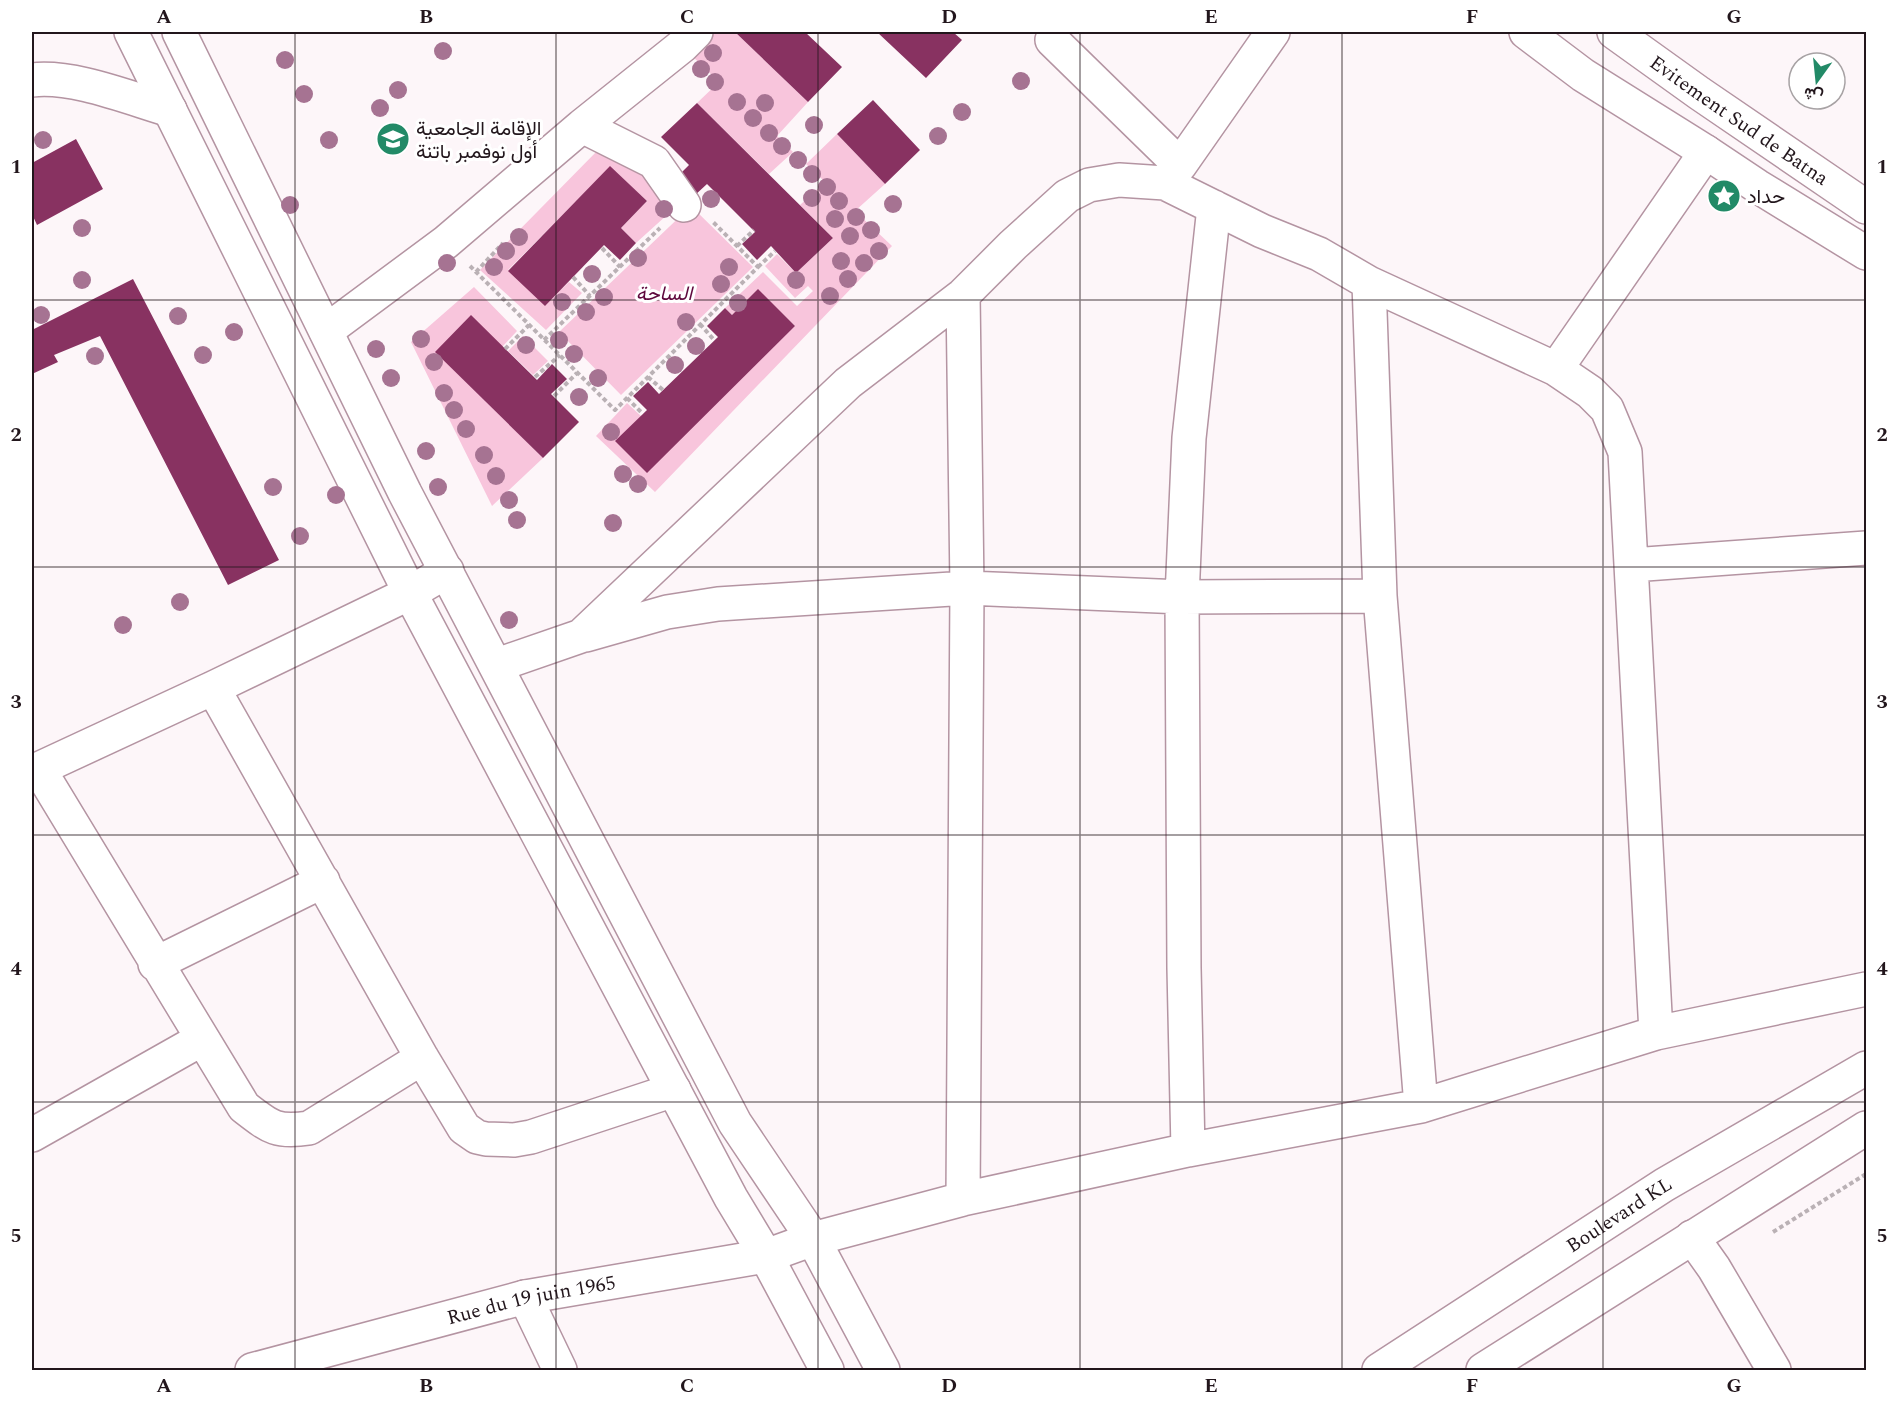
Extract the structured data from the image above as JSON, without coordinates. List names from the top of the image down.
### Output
{
  "streets": {
    "main road": ["Evitement Sud de Batna", "Boulevard KL", "Rue du 19 juin 1965"]
  },
  "parks": ["الساحة"],
  "places": {
    "school or university": ["الإقامة الجامعية أول نوفمبر باتنة"],
    "place": ["حداد"]
  },
  "north": "bottom",
  "grid": {
    "columns": [
      "A",
      "B",
      "C",
      "D",
      "E",
      "F",
      "G"
    ],
    "rows": [
      "1",
      "2",
      "3",
      "4",
      "5"
    ]
  }
}
